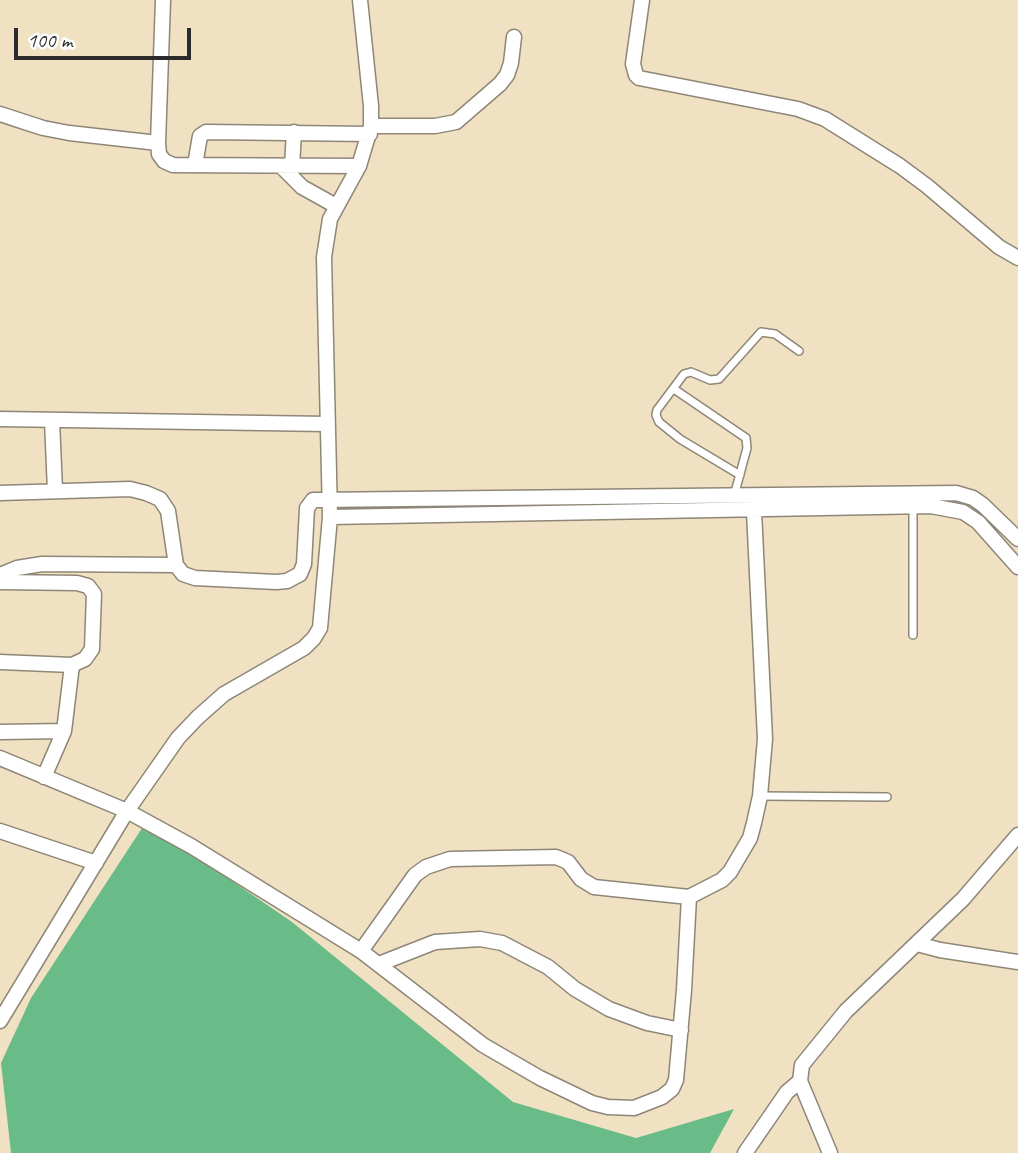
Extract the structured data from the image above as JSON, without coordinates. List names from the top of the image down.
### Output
{
  "scale_bar": "100 m"
}
